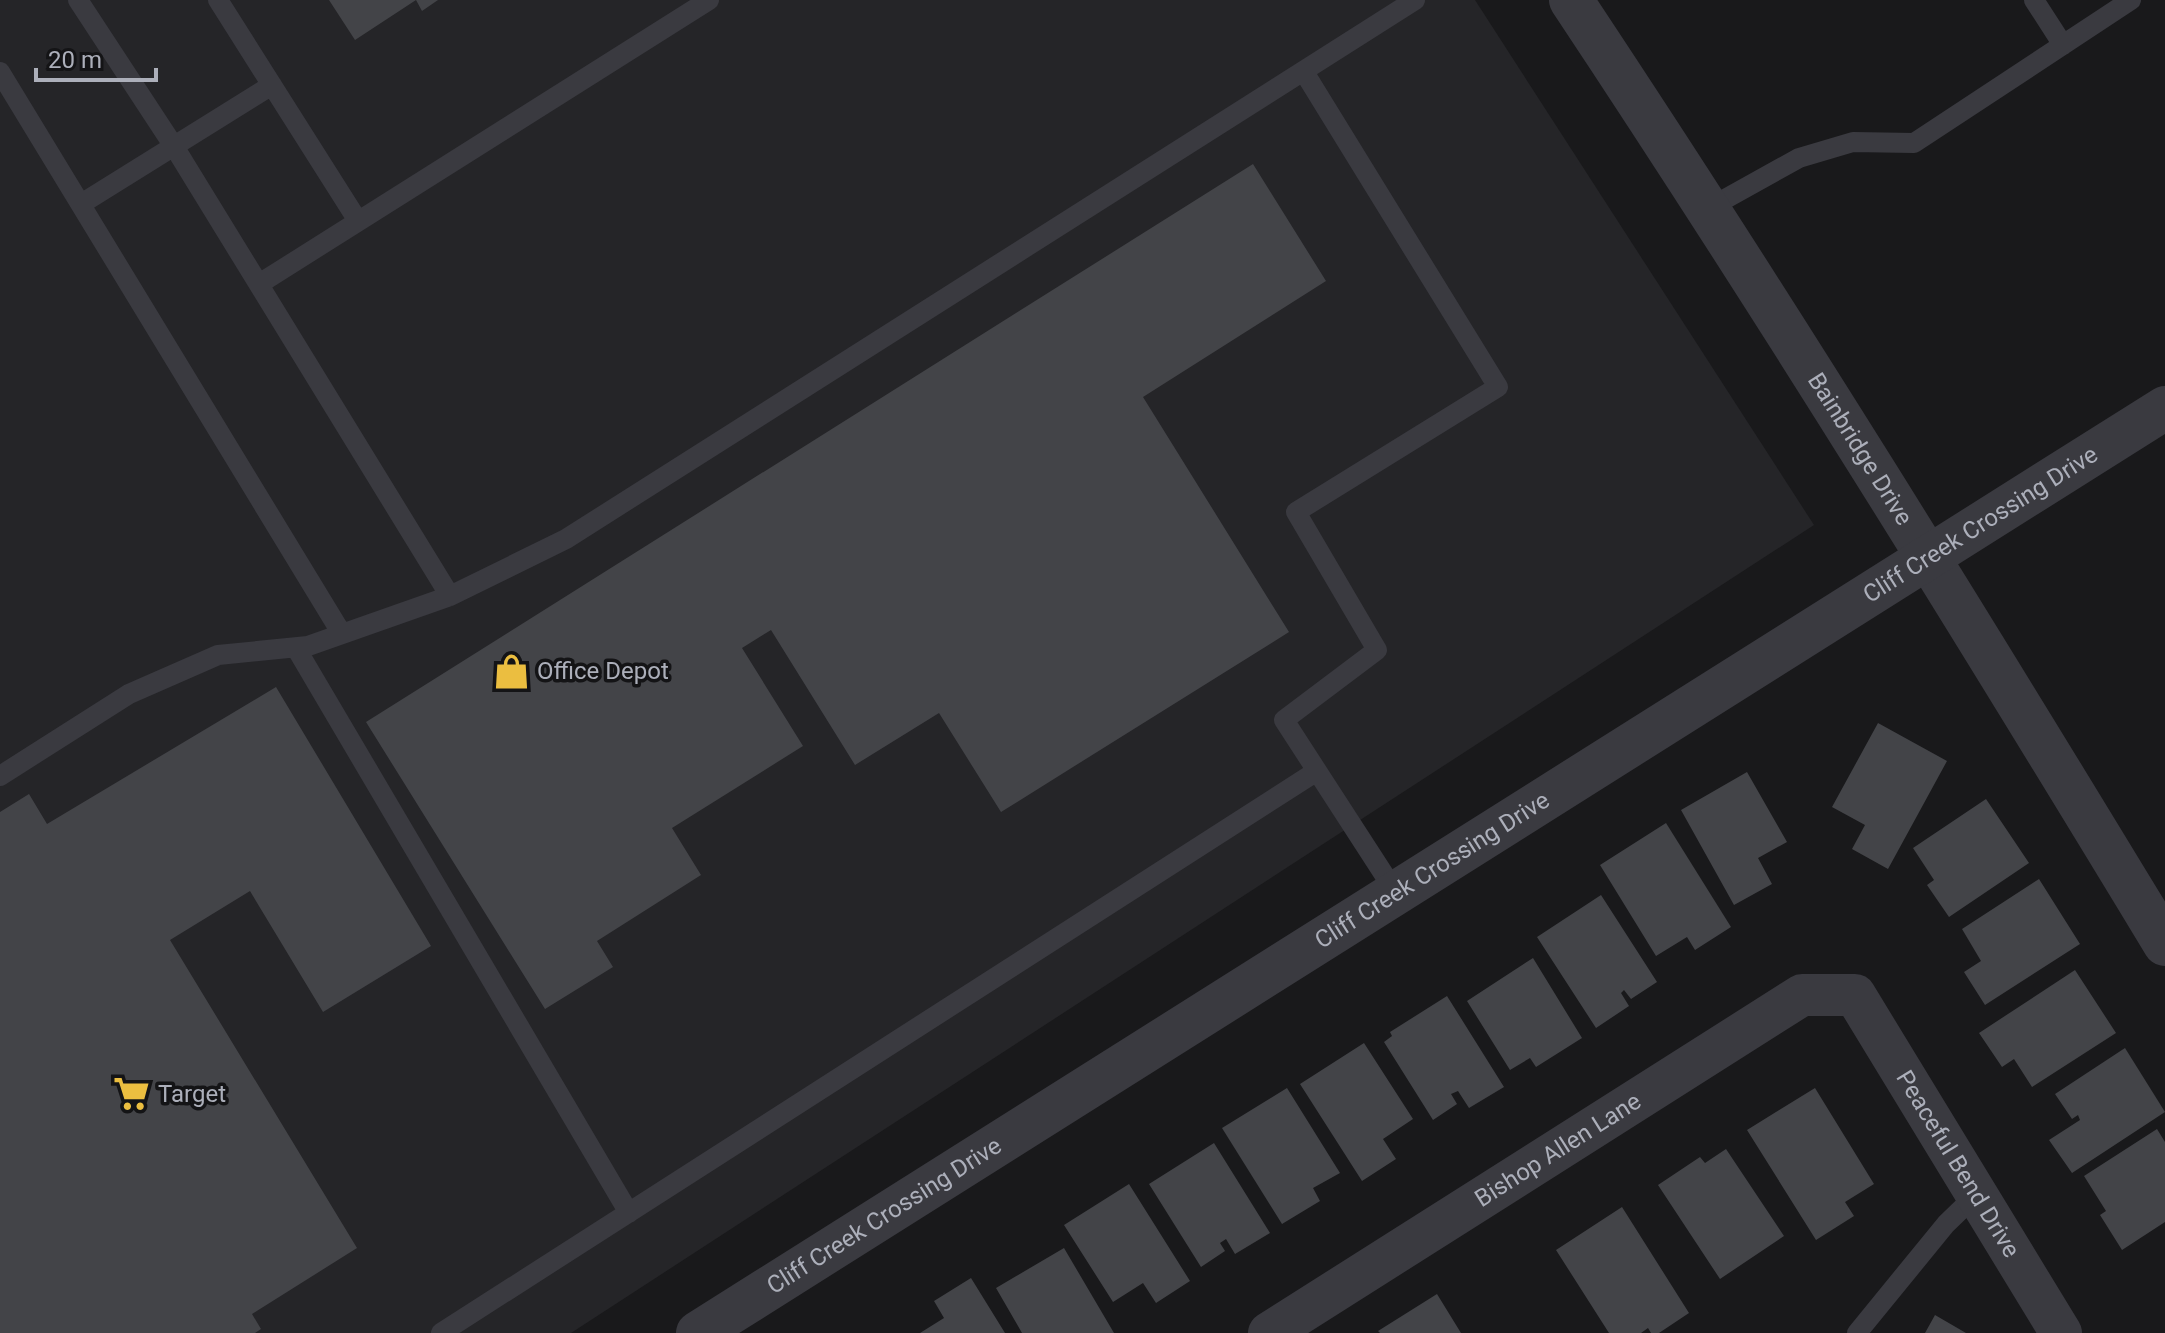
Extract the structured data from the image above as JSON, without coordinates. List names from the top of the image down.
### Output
{
  "streets": {
    "street": [
      "Bainbridge Drive",
      "Cliff Creek Crossing Drive",
      "Bishop Allen Lane",
      "Peaceful Bend Drive"
    ]
  },
  "crossings": [
    ["Bainbridge Drive", "Cliff Creek Crossing Drive"],
    ["Bishop Allen Lane", "Peaceful Bend Drive"]
  ],
  "places": {
    "shop": ["Office Depot"],
    "supermarket": ["Target"]
  },
  "scale_bar": "20 m"
}
